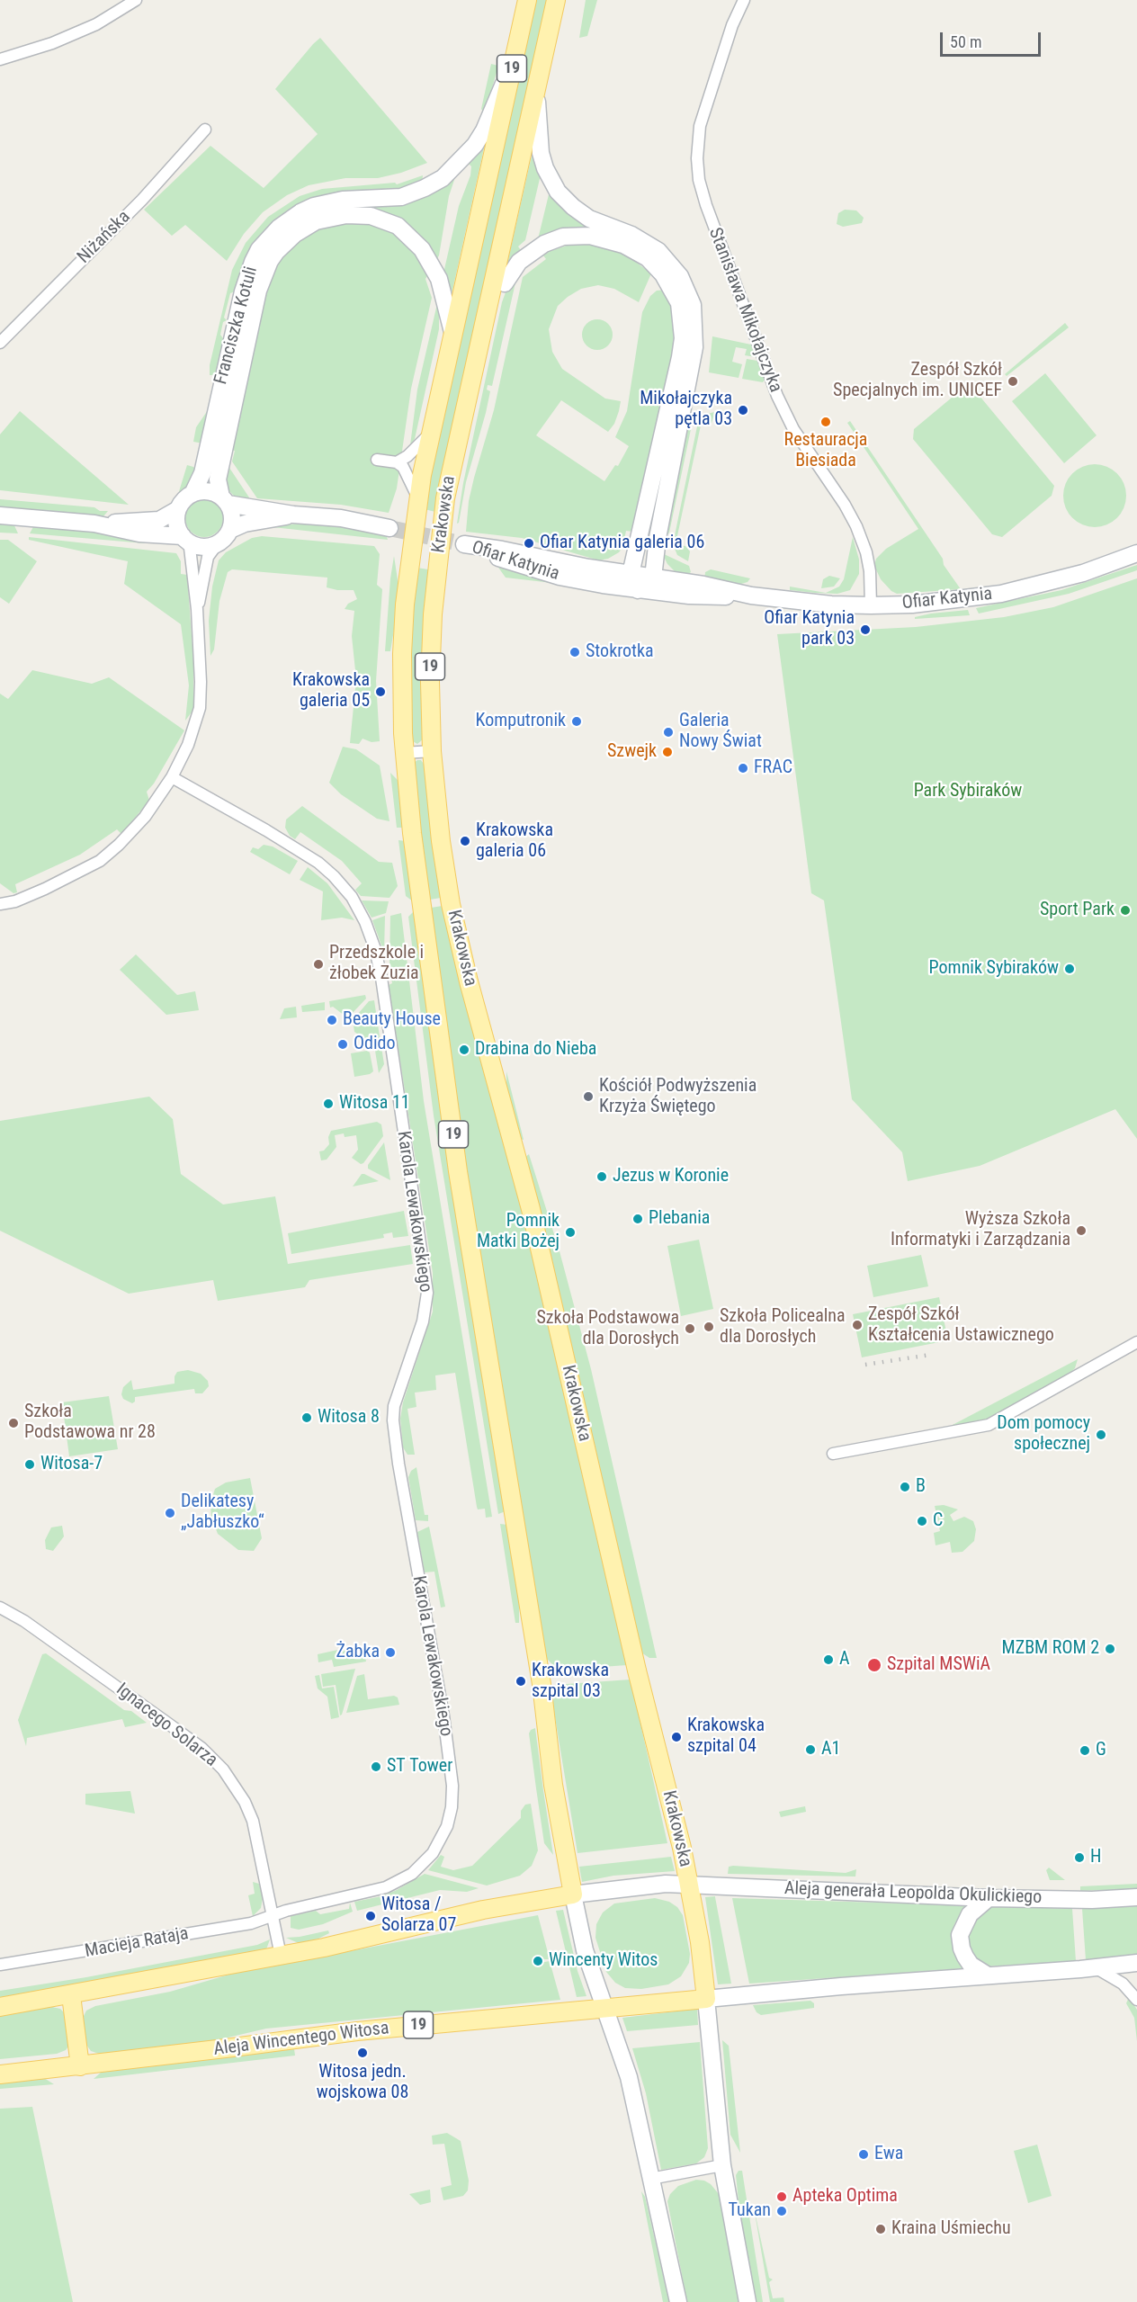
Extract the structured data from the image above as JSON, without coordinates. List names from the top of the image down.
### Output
{
  "streets": {
    "main road": ["19", "Krakowska", "Aleja Wincentego Witosa"],
    "street": [
      "Niżańska",
      "Stanisława Mikołajczyka",
      "Franciszka Kotuli",
      "Ofiar Katynia",
      "Karola Lewakowskiego",
      "Ignacego Solarza",
      "Aleja generała Leopolda Okulickiego",
      "Macieja Rataja"
    ]
  },
  "crossings": [
    ["19", "Krakowska"],
    ["19", "Aleja generała Leopolda Okulickiego"],
    ["19", "Aleja Wincentego Witosa"],
    ["Stanisława Mikołajczyka", "Ofiar Katynia"],
    ["Franciszka Kotuli", "Krakowska"],
    ["Krakowska", "Aleja generała Leopolda Okulickiego"],
    ["Karola Lewakowskiego", "Ignacego Solarza"],
    ["Karola Lewakowskiego", "Macieja Rataja"],
    ["Ignacego Solarza", "Macieja Rataja"]
  ],
  "parks": ["Park Sybiraków"],
  "places": [
    "Zespół Szkół Specjalnych im. UNICEF",
    "Mikołajczyka pętla 03",
    "Restauracja Biesiada",
    "Ofiar Katynia galeria 06",
    "Ofiar Katynia park 03",
    "Stokrotka",
    "Krakowska galeria 05",
    "Komputronik",
    "Galeria Nowy Świat",
    "Szwejk",
    "FRAC",
    "Krakowska galeria 06",
    "Sport Park",
    "Przedszkole i żłobek Zuzia",
    "Pomnik Sybiraków",
    "Beauty House",
    "Odido",
    "Drabina do Nieba",
    "Kościół Podwyższenia Krzyża Świętego",
    "Witosa 11",
    "Jezus w Koronie",
    "Plebania",
    "Wyższa Szkoła Informatyki i Zarządzania",
    "Pomnik Matki Bożej",
    "Zespół Szkół Kształcenia Ustawicznego",
    "Szkoła Policealna dla Dorosłych",
    "Szkoła Podstawowa dla Dorosłych",
    "Witosa 8",
    "Szkoła Podstawowa nr 28",
    "Dom pomocy społecznej",
    "Witosa-7",
    "B",
    "Delikatesy „Jabłuszko“",
    "C",
    "MZBM ROM 2",
    "Żabka",
    "A",
    "Szpital MSWiA",
    "Krakowska szpital 03",
    "Krakowska szpital 04",
    "A1",
    "G",
    "ST Tower",
    "H",
    "Witosa / Solarza 07",
    "Wincenty Witos",
    "Witosa jedn. wojskowa 08",
    "Ewa",
    "Apteka Optima",
    "Tukan",
    "Kraina Uśmiechu"
  ],
  "scale_bar": "50 m"
}
